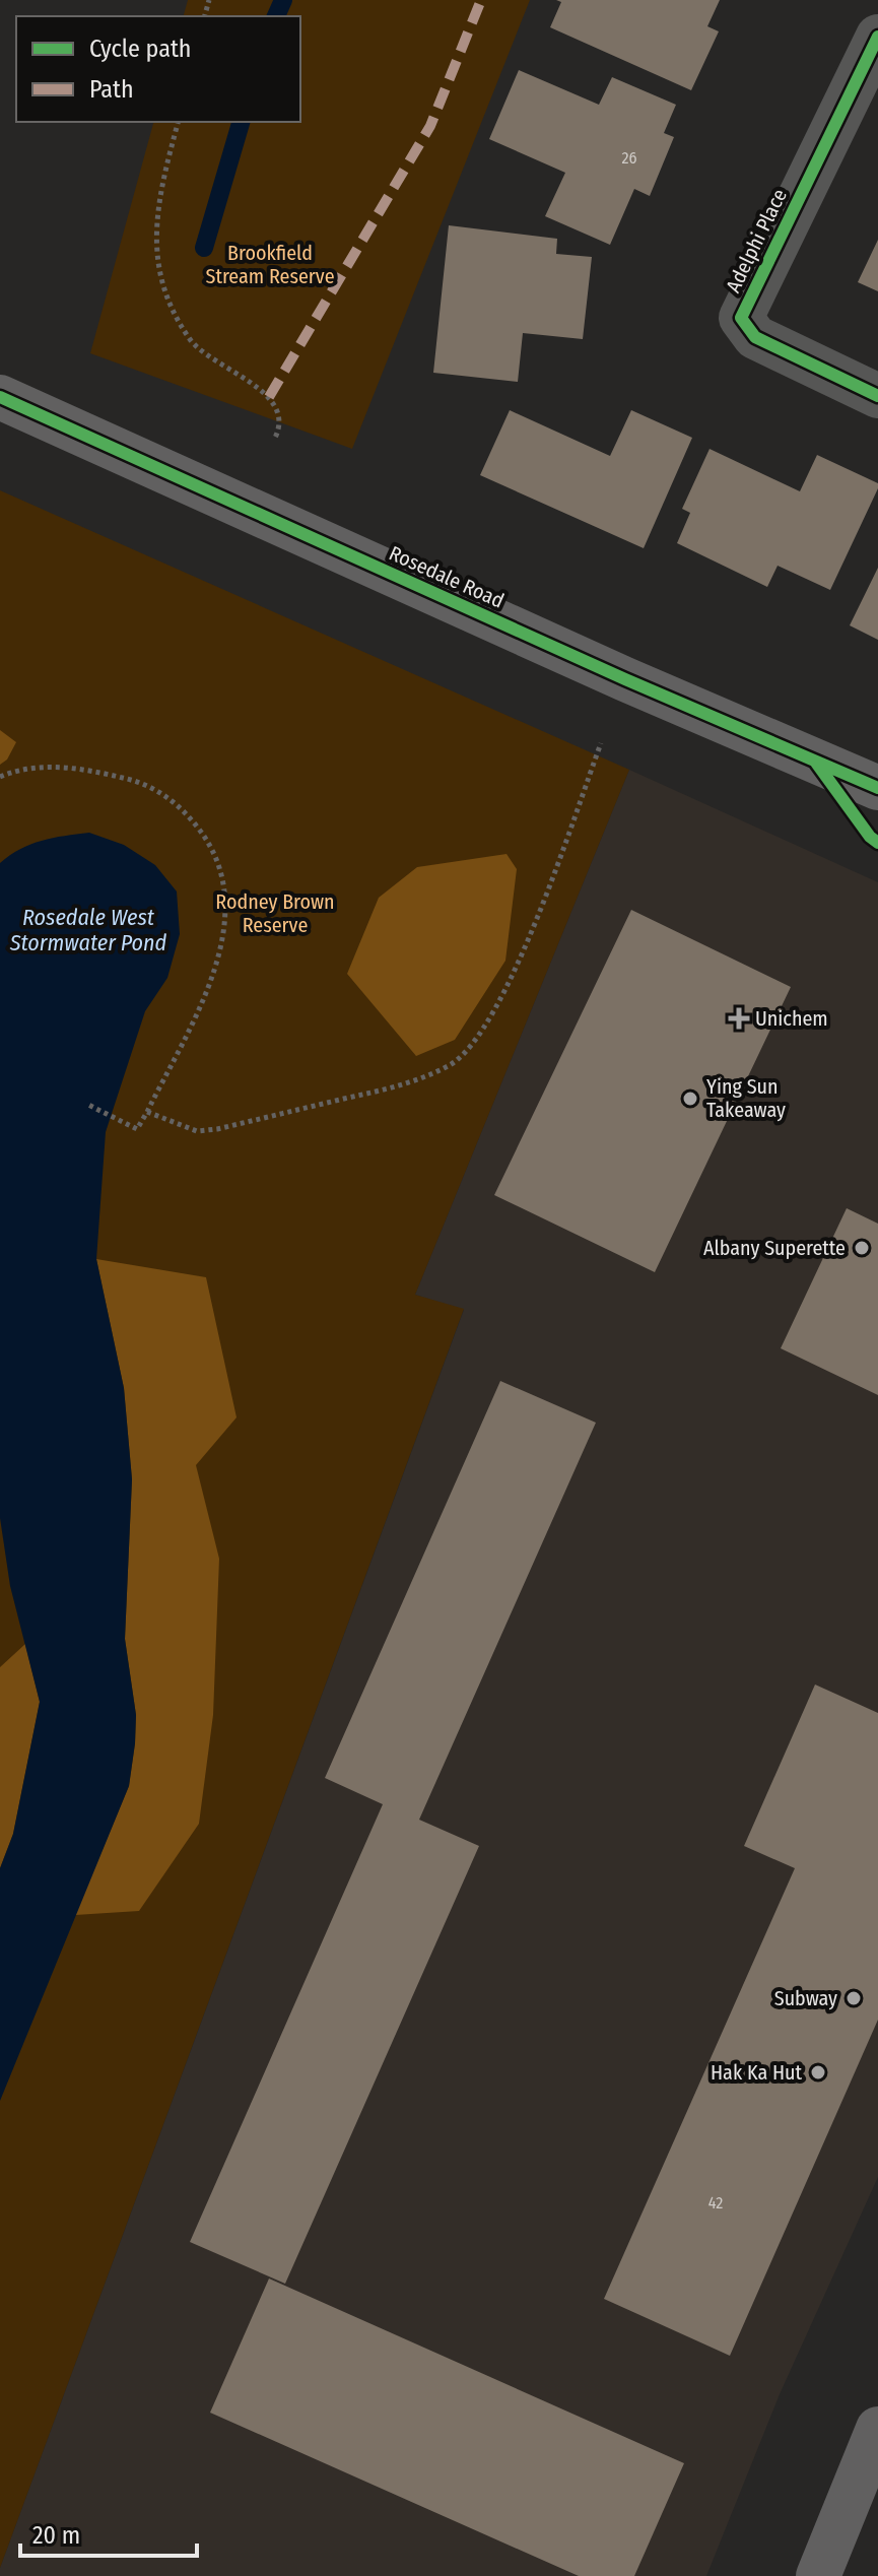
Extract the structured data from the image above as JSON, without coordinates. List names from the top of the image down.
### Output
{
  "streets": {
    "main road": ["Rosedale Road"],
    "street": ["Adelphi Place"]
  },
  "water": ["Rosedale West Stormwater Pond"],
  "parks": ["Brookfield Stream Reserve", "Rodney Brown Reserve"],
  "places": {
    "health": ["Unichem"],
    "other": [
      "Ying Sun Takeaway",
      "Albany Superette",
      "Subway",
      "Hak Ka Hut"
    ]
  },
  "house_numbers": ["26", "42"],
  "legend": ["Cycle path", "Path"],
  "scale_bar": "20 m"
}
